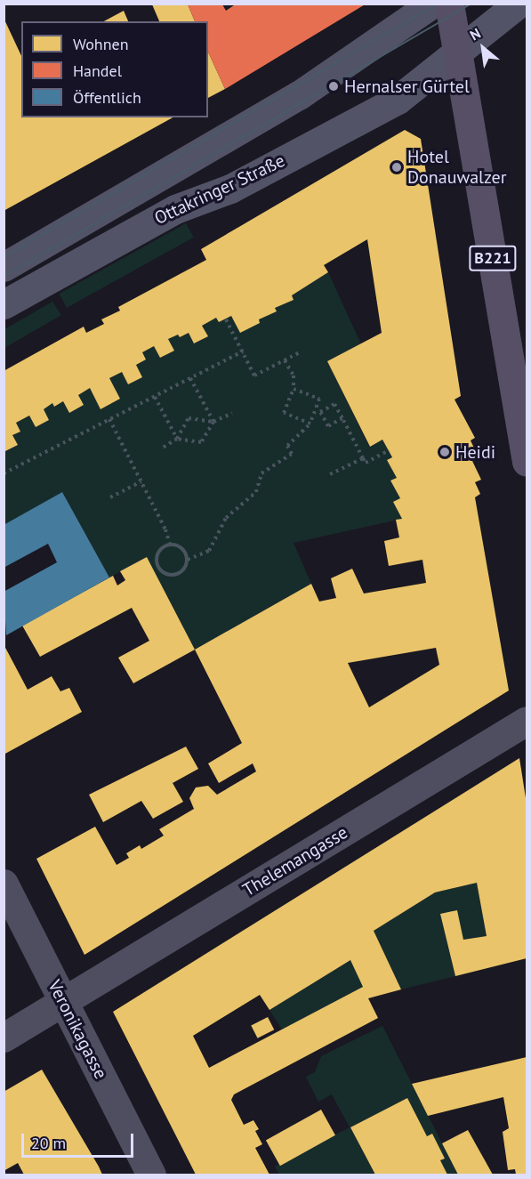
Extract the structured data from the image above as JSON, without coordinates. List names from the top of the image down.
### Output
{
  "streets": {
    "main road": ["Ottakringer Straße", "B221"],
    "street": ["Thelemangasse", "Veronikagasse"]
  },
  "crossings": [
    ["Ottakringer Straße", "B221"],
    ["Thelemangasse", "Veronikagasse"]
  ],
  "places": ["Hernalser Gürtel", "Hotel Donauwalzer", "Heidi"],
  "legend": ["Wohnen", "Handel", "Öffentlich"],
  "scale_bar": "20 m",
  "north": "top left"
}
